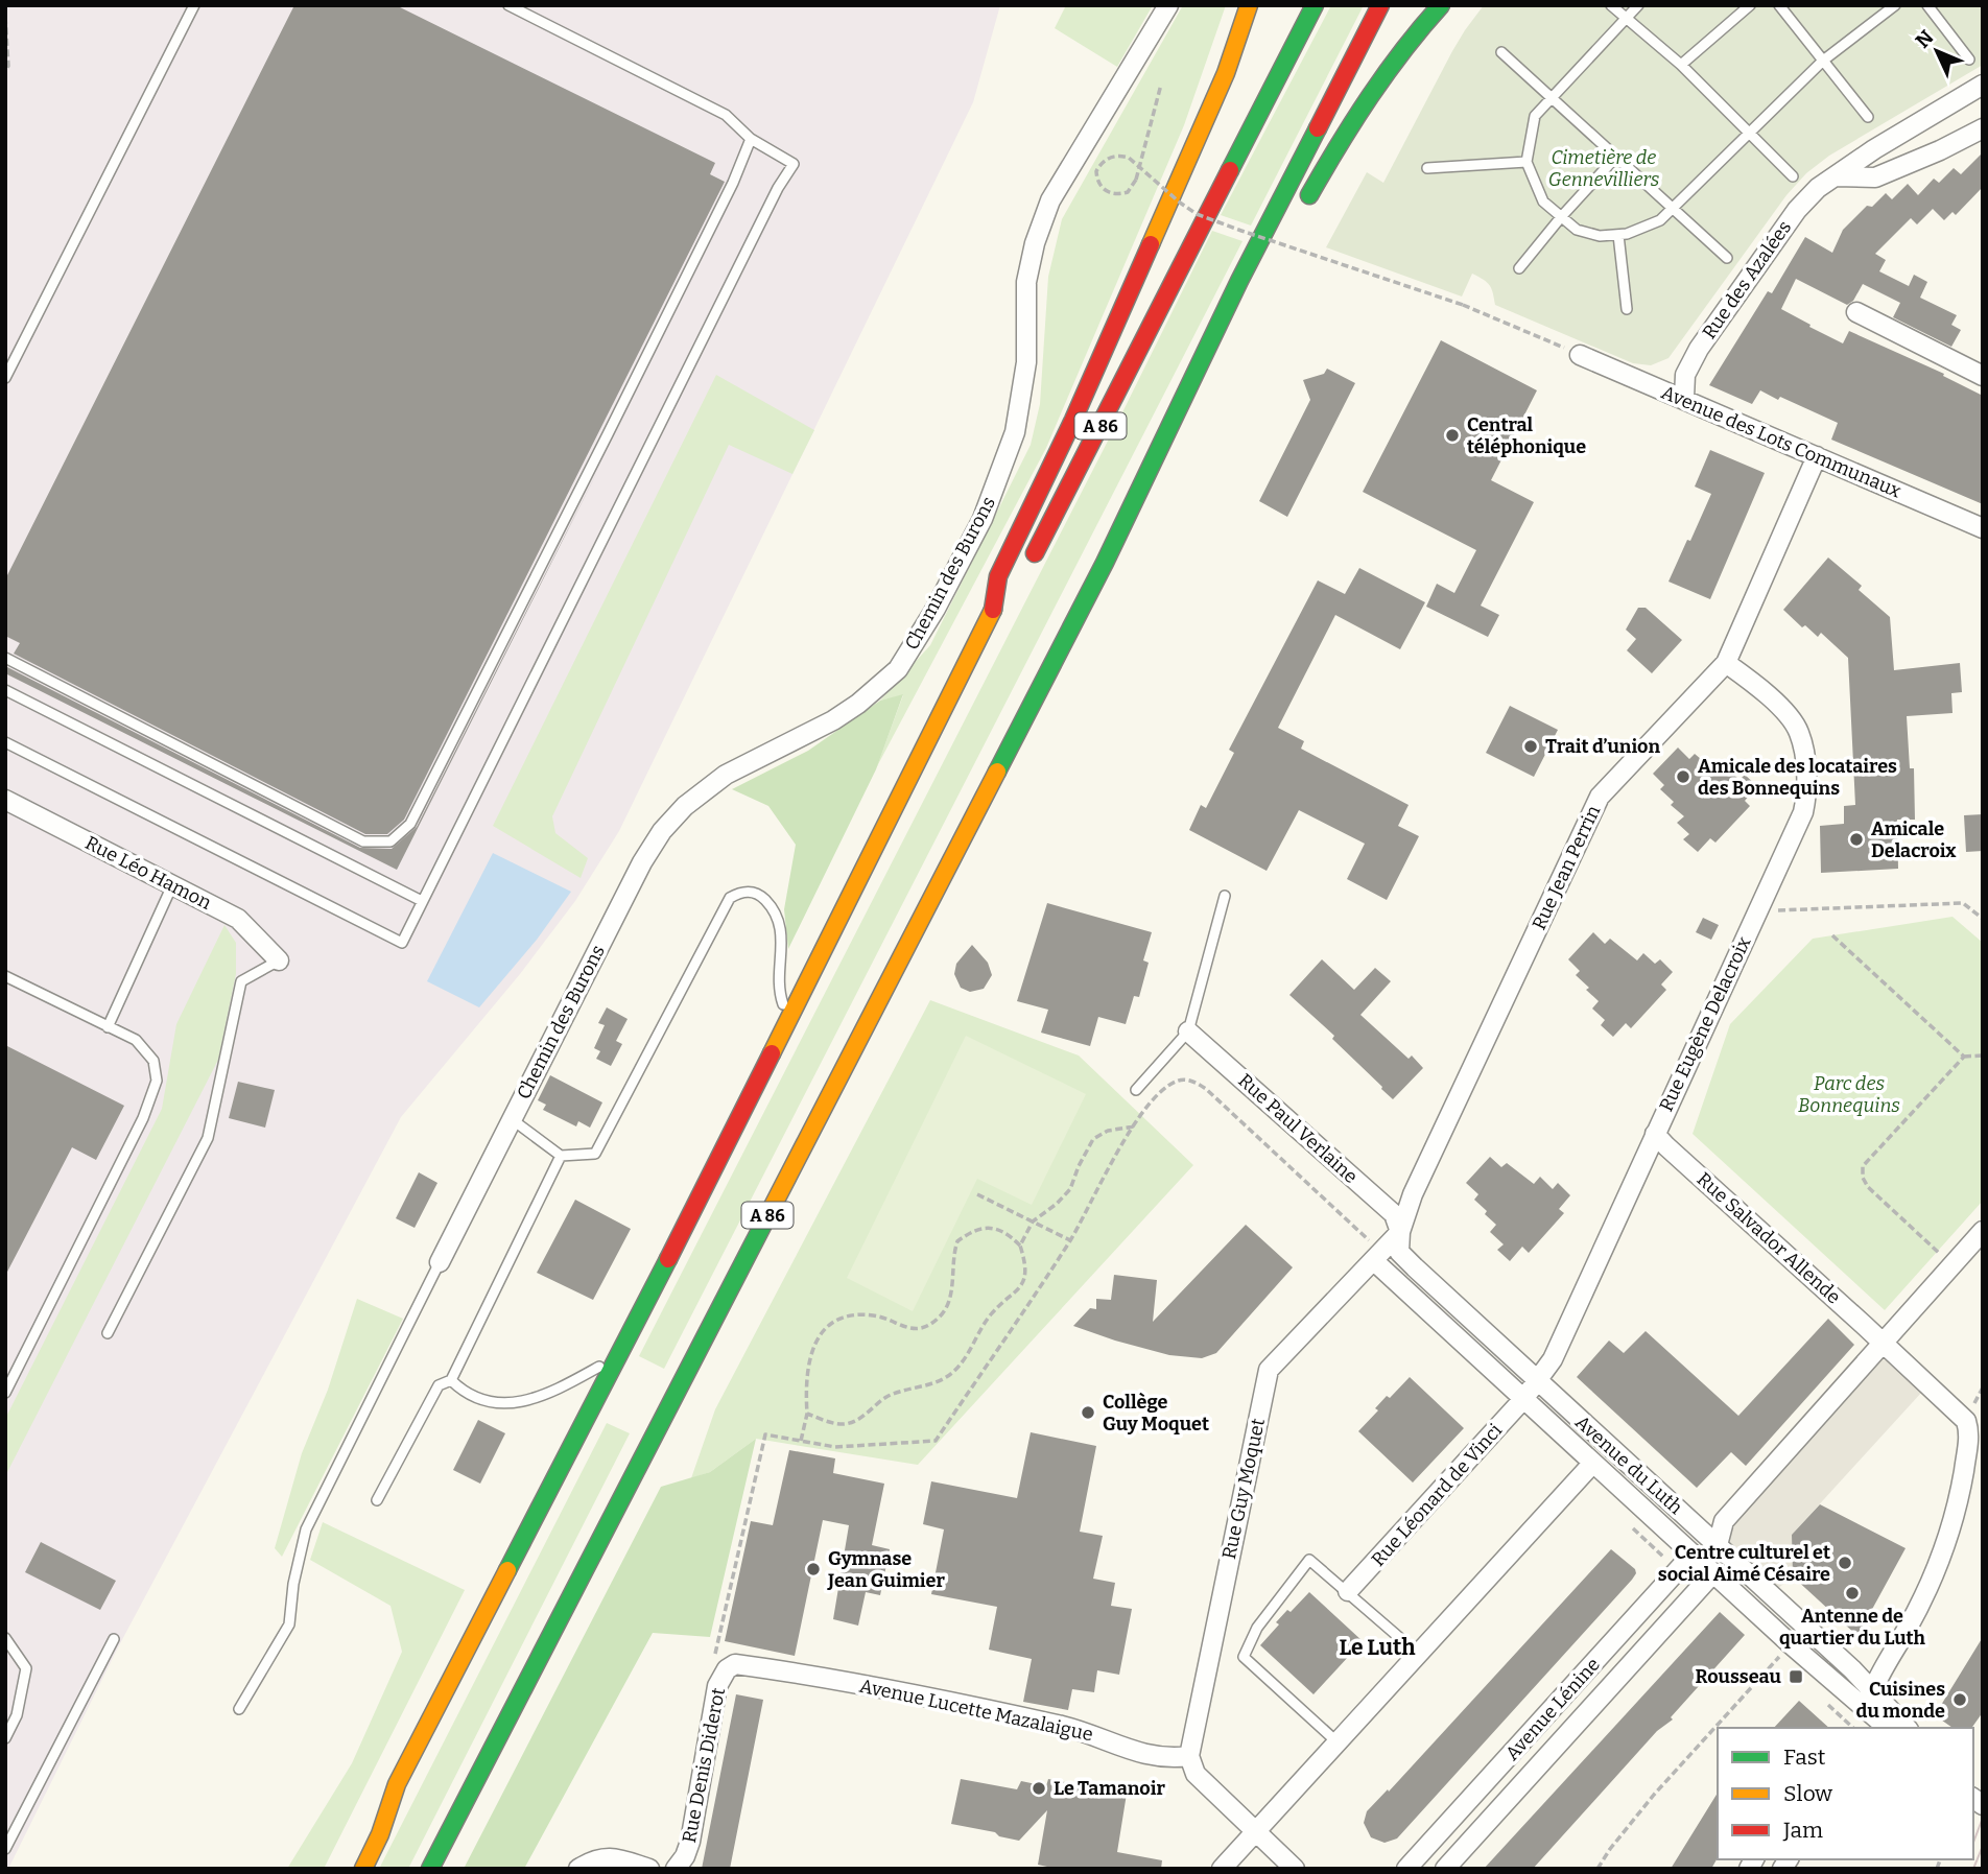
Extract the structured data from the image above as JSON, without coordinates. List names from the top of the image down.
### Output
{
  "streets": {
    "highway": ["A 86"],
    "street": [
      "Rue des Azalées",
      "Avenue des Lots Communaux",
      "Chemin des Burons",
      "Rue Jean Perrin",
      "Rue Léo Hamon",
      "Rue Eugène Delacroix",
      "Rue Paul Verlaine",
      "Rue Salvador Allende",
      "Avenue du Luth",
      "Rue Guy Moquet",
      "Rue Léonard de Vinci",
      "Avenue Lénine",
      "Avenue Lucette Mazalaigue",
      "Rue Denis Diderot"
    ]
  },
  "crossings": [
    ["Rue des Azalées", "Avenue des Lots Communaux"],
    ["Avenue des Lots Communaux", "Rue Jean Perrin"],
    ["Rue Jean Perrin", "Rue Eugène Delacroix"],
    ["Rue Jean Perrin", "Rue Paul Verlaine"],
    ["Rue Eugène Delacroix", "Rue Paul Verlaine"],
    ["Rue Eugène Delacroix", "Rue Salvador Allende"],
    ["Rue Eugène Delacroix", "Avenue du Luth"],
    ["Rue Eugène Delacroix", "Rue Léonard de Vinci"],
    ["Rue Paul Verlaine", "Avenue du Luth"],
    ["Rue Salvador Allende", "Avenue du Luth"],
    ["Avenue du Luth", "Rue Léonard de Vinci"],
    ["Avenue du Luth", "Avenue Lénine"],
    ["Rue Guy Moquet", "Avenue Lucette Mazalaigue"],
    ["Avenue Lucette Mazalaigue", "Rue Denis Diderot"]
  ],
  "districts": ["Le Luth"],
  "parks": ["Cimetière de Gennevilliers", "Parc des Bonnequins"],
  "places": {
    "other": [
      "Central téléphonique",
      "Trait d’union",
      "Amicale des locataires des Bonnequins",
      "Amicale Delacroix",
      "Collège Guy Moquet",
      "Centre culturel et social Aimé Césaire",
      "Gymnase Jean Guimier",
      "Antenne de quartier du Luth",
      "Cuisines du monde",
      "Le Tamanoir"
    ],
    "transit": ["Rousseau"]
  },
  "legend": ["Fast", "Slow", "Jam"],
  "north": "top left"
}
